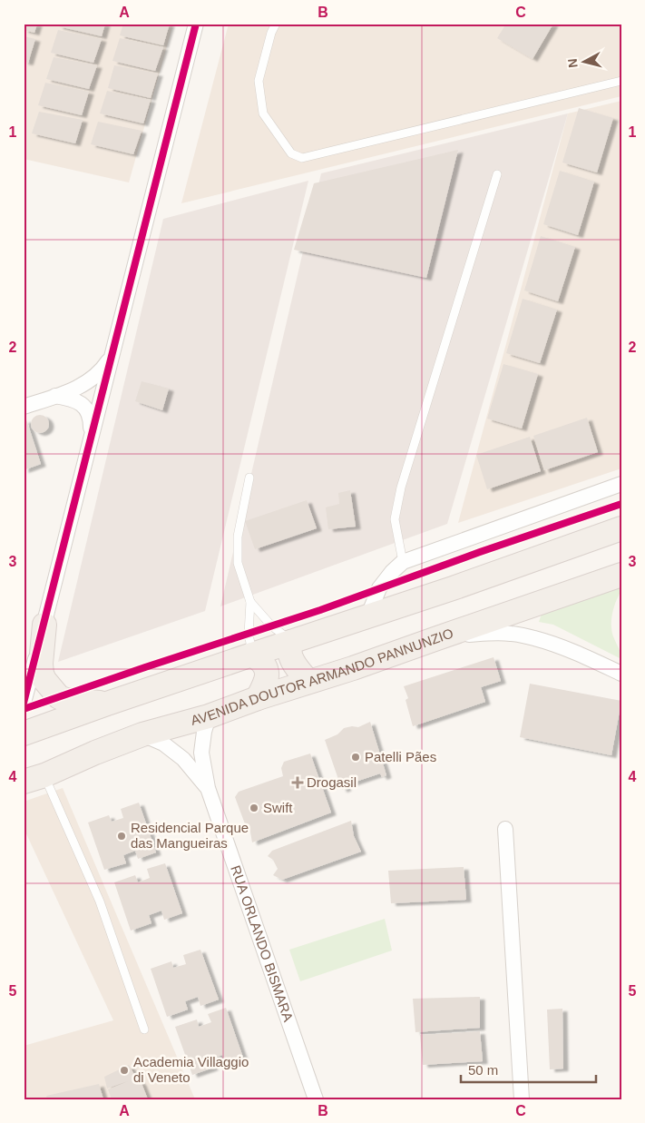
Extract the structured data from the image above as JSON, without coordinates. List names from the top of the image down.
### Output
{
  "streets": {
    "main road": ["AVENIDA DOUTOR ARMANDO PANNUNZIO"],
    "street": ["RUA ORLANDO BISMARA"]
  },
  "crossings": [
    ["AVENIDA DOUTOR ARMANDO PANNUNZIO", "RUA ORLANDO BISMARA"]
  ],
  "places": {
    "other": [
      "Patelli Pães",
      "Swift",
      "Residencial Parque das Mangueiras",
      "Academia Villaggio di Veneto"
    ],
    "health": ["Drogasil"]
  },
  "scale_bar": "50 m",
  "north": "left",
  "grid": {
    "columns": ["A", "B", "C"],
    "rows": [
      "1",
      "2",
      "3",
      "4",
      "5"
    ]
  }
}
